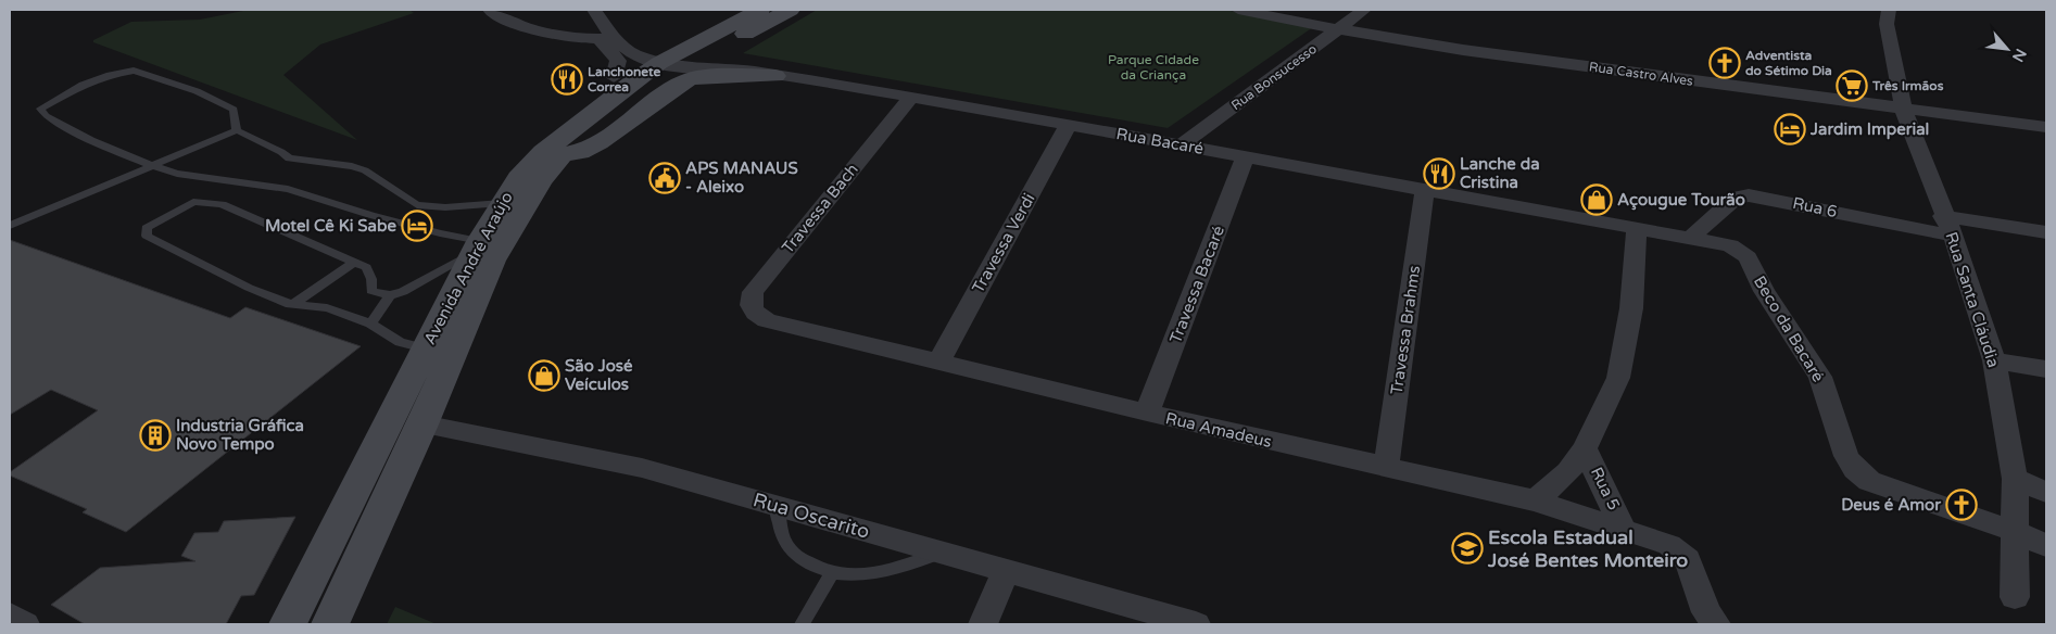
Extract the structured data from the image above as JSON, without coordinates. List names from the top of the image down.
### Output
{
  "streets": {
    "main road": ["Avenida André Araújo"],
    "street": [
      "Rua Castro Alves",
      "Rua Bonsucesso",
      "Rua Bacaré",
      "Rua 6",
      "Travessa Bach",
      "Travessa Verdi",
      "Travessa Bacaré",
      "Rua Santa Cláudia",
      "Beco da Bacaré",
      "Travessa Brahms",
      "Rua Amadeus",
      "Rua 5",
      "Rua Oscarito"
    ]
  },
  "crossings": [
    ["Rua Castro Alves", "Rua Bonsucesso"],
    ["Rua Castro Alves", "Rua Santa Cláudia"],
    ["Rua Bonsucesso", "Rua Bacaré"],
    ["Rua Bacaré", "Travessa Bach"],
    ["Rua Bacaré", "Travessa Verdi"],
    ["Rua Bacaré", "Avenida André Araújo"],
    ["Rua Bacaré", "Travessa Bacaré"],
    ["Rua Bacaré", "Beco da Bacaré"],
    ["Rua Bacaré", "Travessa Brahms"],
    ["Rua 6", "Rua Santa Cláudia"],
    ["Rua 6", "Beco da Bacaré"],
    ["Travessa Bach", "Rua Amadeus"],
    ["Travessa Verdi", "Rua Amadeus"],
    ["Avenida André Araújo", "Rua Oscarito"],
    ["Travessa Bacaré", "Rua Amadeus"],
    ["Rua Santa Cláudia", "Beco da Bacaré"],
    ["Travessa Brahms", "Rua Amadeus"],
    ["Rua Amadeus", "Rua 5"]
  ],
  "parks": ["Parque CIdade da Criança"],
  "places": {
    "church": ["Adventista do Sétimo Dia", "Deus é Amor"],
    "restaurant": ["Lanchonete Correa", "Lanche da Cristina"],
    "supermarket": ["Três Irmãos"],
    "hotel": ["Jardim Imperial", "Motel Cê Ki Sabe"],
    "public building": ["APS MANAUS - Aleixo"],
    "shop": ["Açougue Tourão", "São José Veículos"],
    "building": ["Industria Gráfica Novo Tempo"],
    "school or university": ["Escola Estadual José Bentes Monteiro"]
  },
  "north": "bottom right"
}
